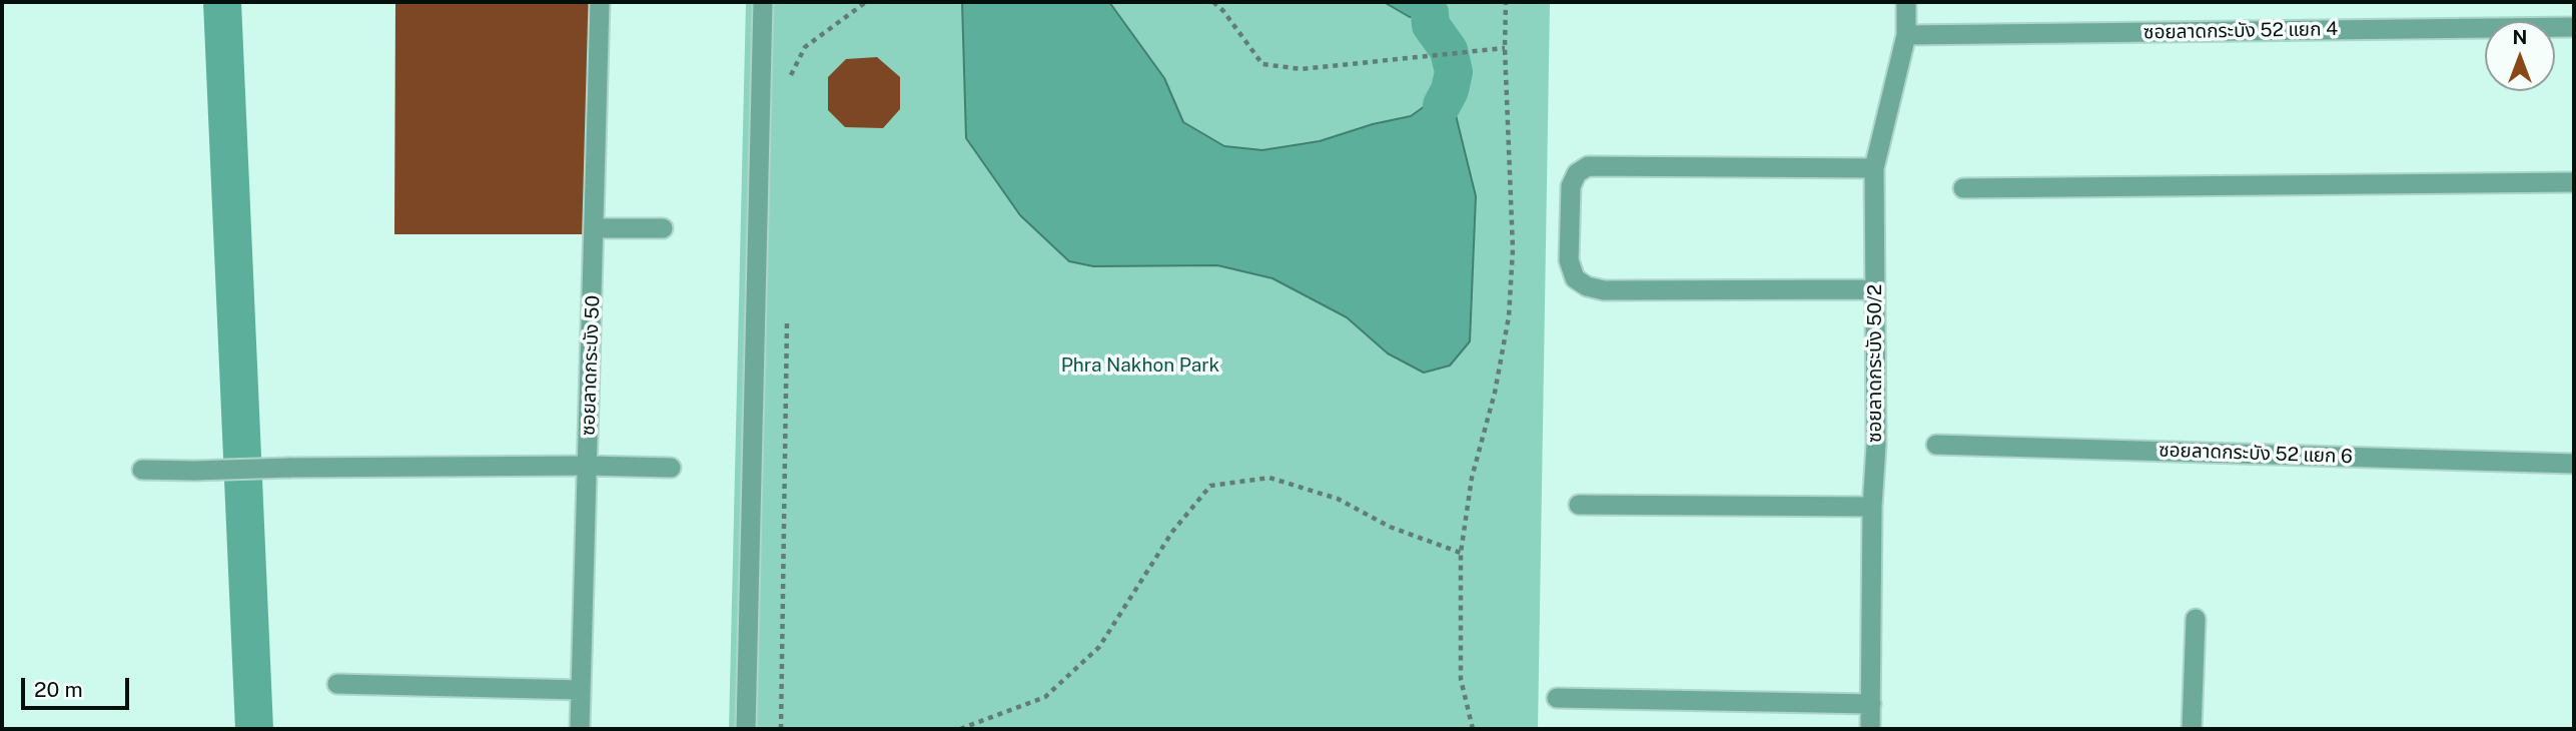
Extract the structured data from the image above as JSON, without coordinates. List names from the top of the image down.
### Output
{
  "streets": {
    "street": [
      "ซอยลาดกระบัง 52 แยก 4",
      "ซอยลาดกระบัง 50/2",
      "ซอยลาดกระบัง 50",
      "ซอยลาดกระบัง 52 แยก 6"
    ]
  },
  "crossings": [
    ["ซอยลาดกระบัง 52 แยก 4", "ซอยลาดกระบัง 50/2"]
  ],
  "parks": ["Phra Nakhon Park"],
  "scale_bar": "20 m",
  "north": "top"
}
